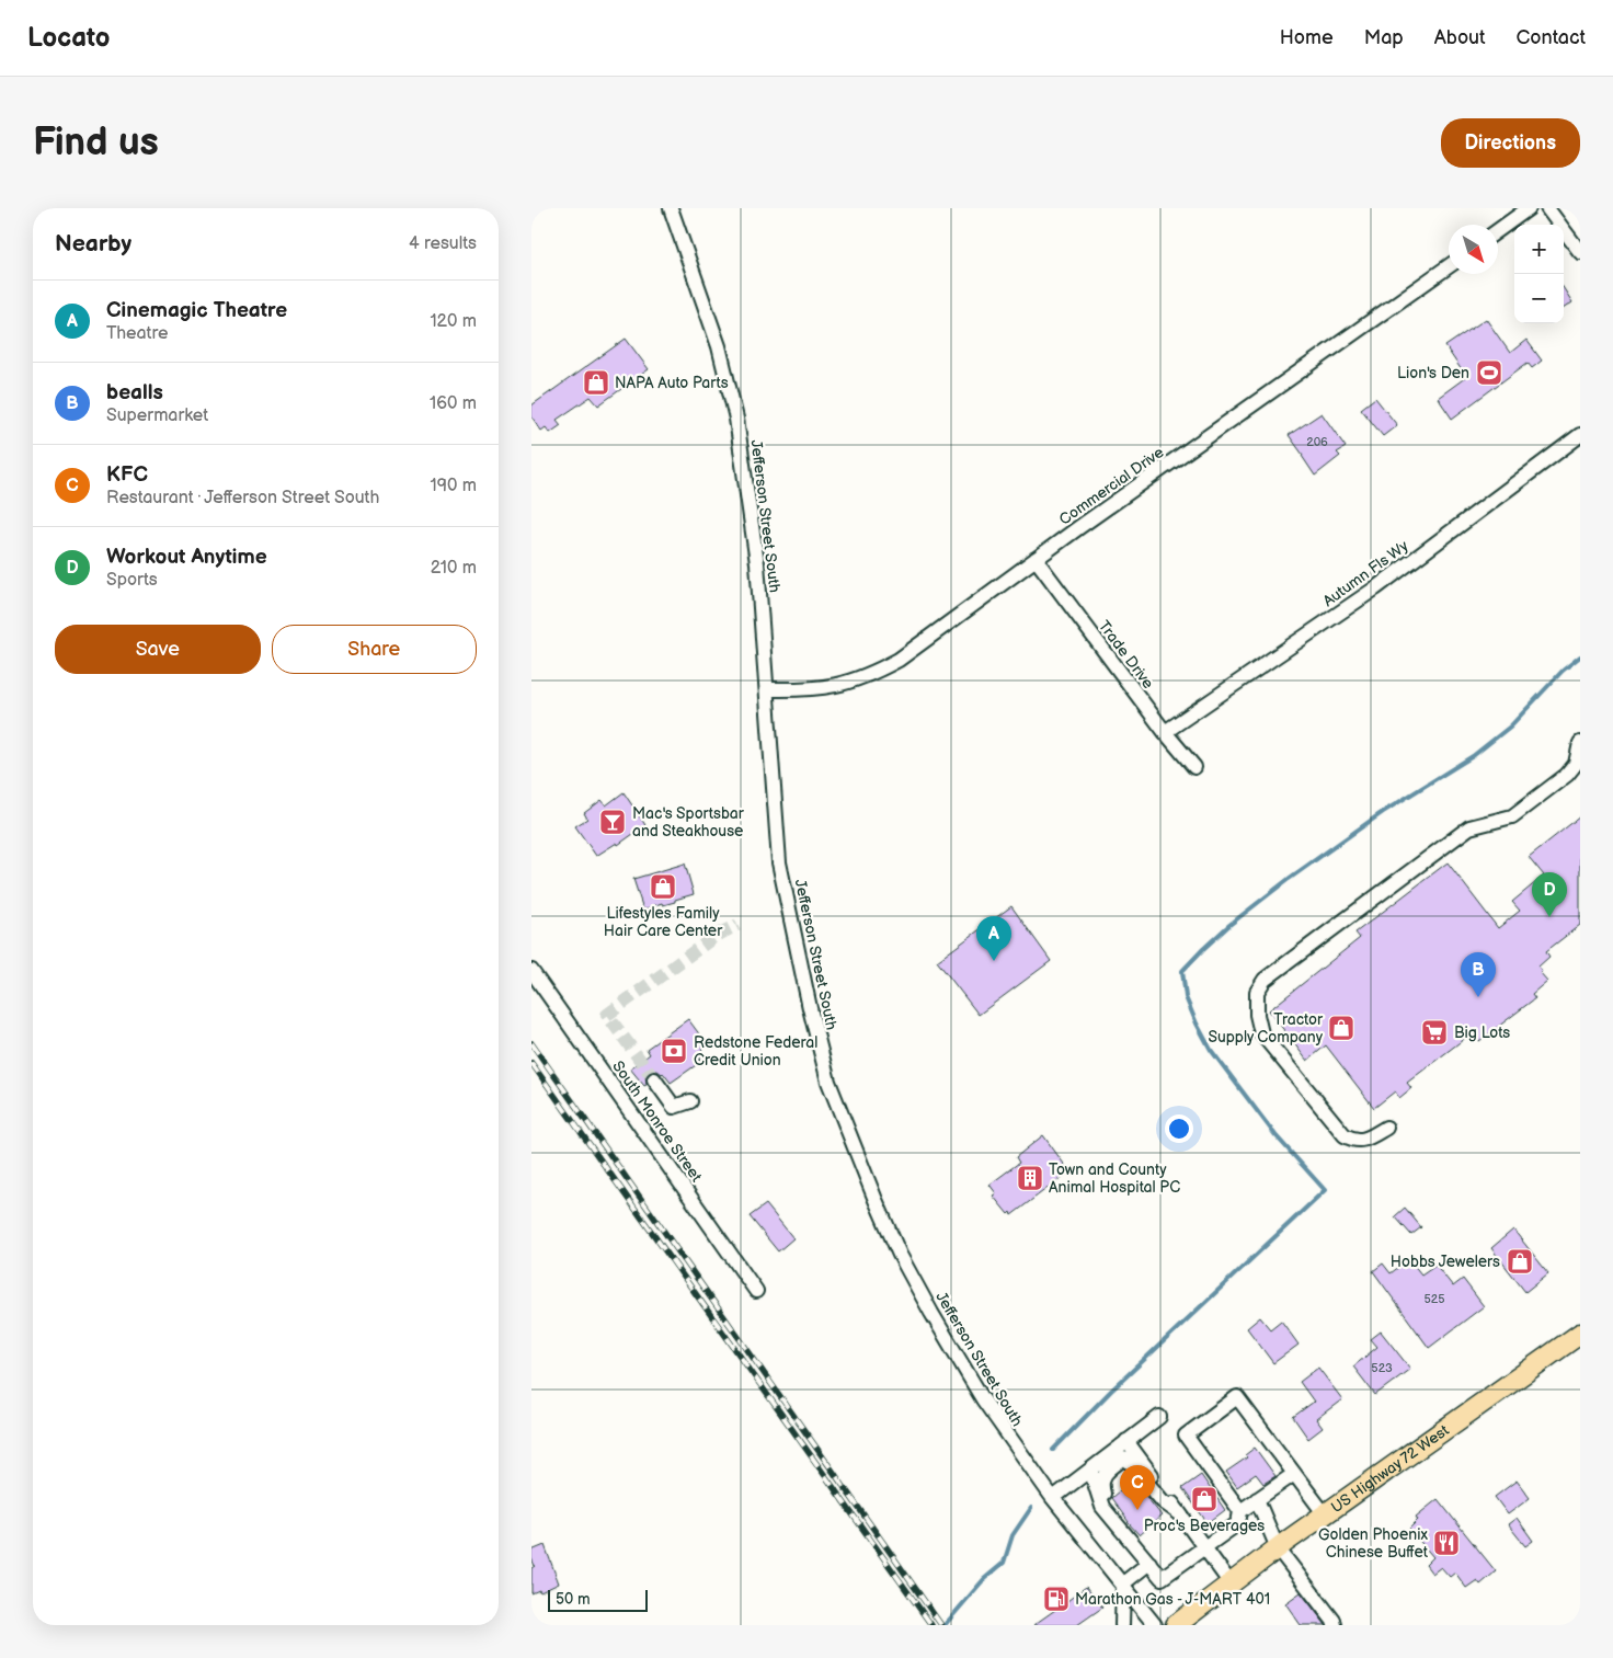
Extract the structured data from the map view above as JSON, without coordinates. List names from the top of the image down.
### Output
{
  "streets": {
    "highway": ["US Highway 72 West"],
    "street": [
      "Commercial Drive",
      "Jefferson Street South",
      "Autumn Fls Wy",
      "Trade Drive",
      "South Monroe Street"
    ]
  },
  "crossings": [
    ["Commercial Drive", "Jefferson Street South"],
    ["Commercial Drive", "Trade Drive"],
    ["Autumn Fls Wy", "Trade Drive"]
  ],
  "places": {
    "sports": ["Lion's Den"],
    "shop": [
      "NAPA Auto Parts",
      "Lifestyles Family Hair Care Center",
      "Tractor Supply Company",
      "Hobbs Jewelers",
      "Proc's Beverages"
    ],
    "bar": ["Mac's Sportsbar and Steakhouse"],
    "supermarket": ["Big Lots"],
    "bank": ["Redstone Federal Credit Union"],
    "building": ["Town and County Animal Hospital PC"],
    "restaurant": ["Golden Phoenix Chinese Buffet"],
    "fuel station": ["Marathon Gas - J-MART 401"]
  },
  "house_numbers": ["206", "525", "523"],
  "scale_bar": "50 m",
  "north": "bottom right",
  "page": {
    "header": "Locato",
    "nav": [
      "Home",
      "Map",
      "About",
      "Contact"
    ],
    "buttons": [
      "Directions",
      ["Save", "Share"]
    ],
    "title": "Find us",
    "heading": ["Nearby", "4 results"],
    "map_buttons": ["+", "−"],
    "list": [
      {
        "mark": "A",
        "name": "Cinemagic Theatre",
        "note": "Theatre",
        "value": "120 m"
      },
      {
        "mark": "B",
        "name": "bealls",
        "note": "Supermarket",
        "value": "160 m"
      },
      {
        "mark": "C",
        "name": "KFC",
        "note": "Restaurant · Jefferson Street South",
        "value": "190 m"
      },
      {
        "mark": "D",
        "name": "Workout Anytime",
        "note": "Sports",
        "value": "210 m"
      }
    ],
    "pins": [
      "D",
      "A",
      "B",
      "C"
    ],
    "scale": "50 m"
  }
}
